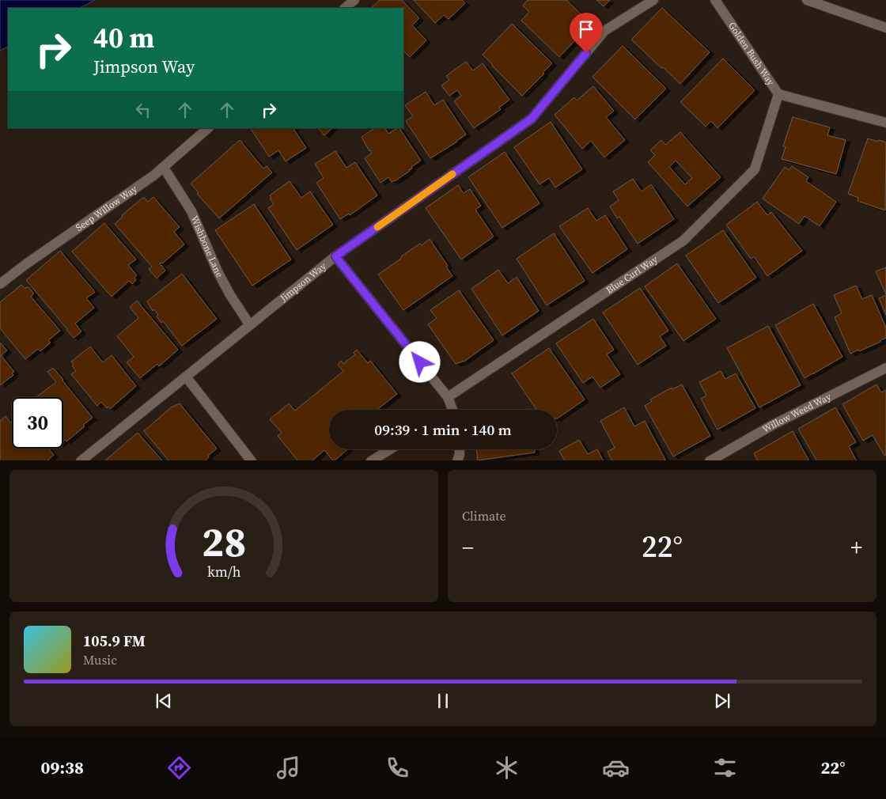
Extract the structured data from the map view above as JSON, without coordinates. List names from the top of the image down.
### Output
{
  "streets": {
    "street": [
      "Golden Bush Way",
      "Seep Willow Way",
      "Wishbone Lane",
      "Blue Curl Way",
      "Jimpson Way",
      "Willow Weed Way"
    ]
  },
  "crossings": [
    ["Golden Bush Way", "Blue Curl Way"],
    ["Seep Willow Way", "Wishbone Lane"],
    ["Wishbone Lane", "Jimpson Way"]
  ],
  "page": {
    "turn": ["40 m", "Jimpson Way"],
    "limit": "30",
    "trip": "09:39 · 1 min · 140 m",
    "tile": "Climate",
    "heat": ["−", "22°", "+"],
    "song": ["105.9 FM", "Music"],
    "tabs": ["09:38", "22°"],
    "gauge": ["28", "km/h"]
  }
}
